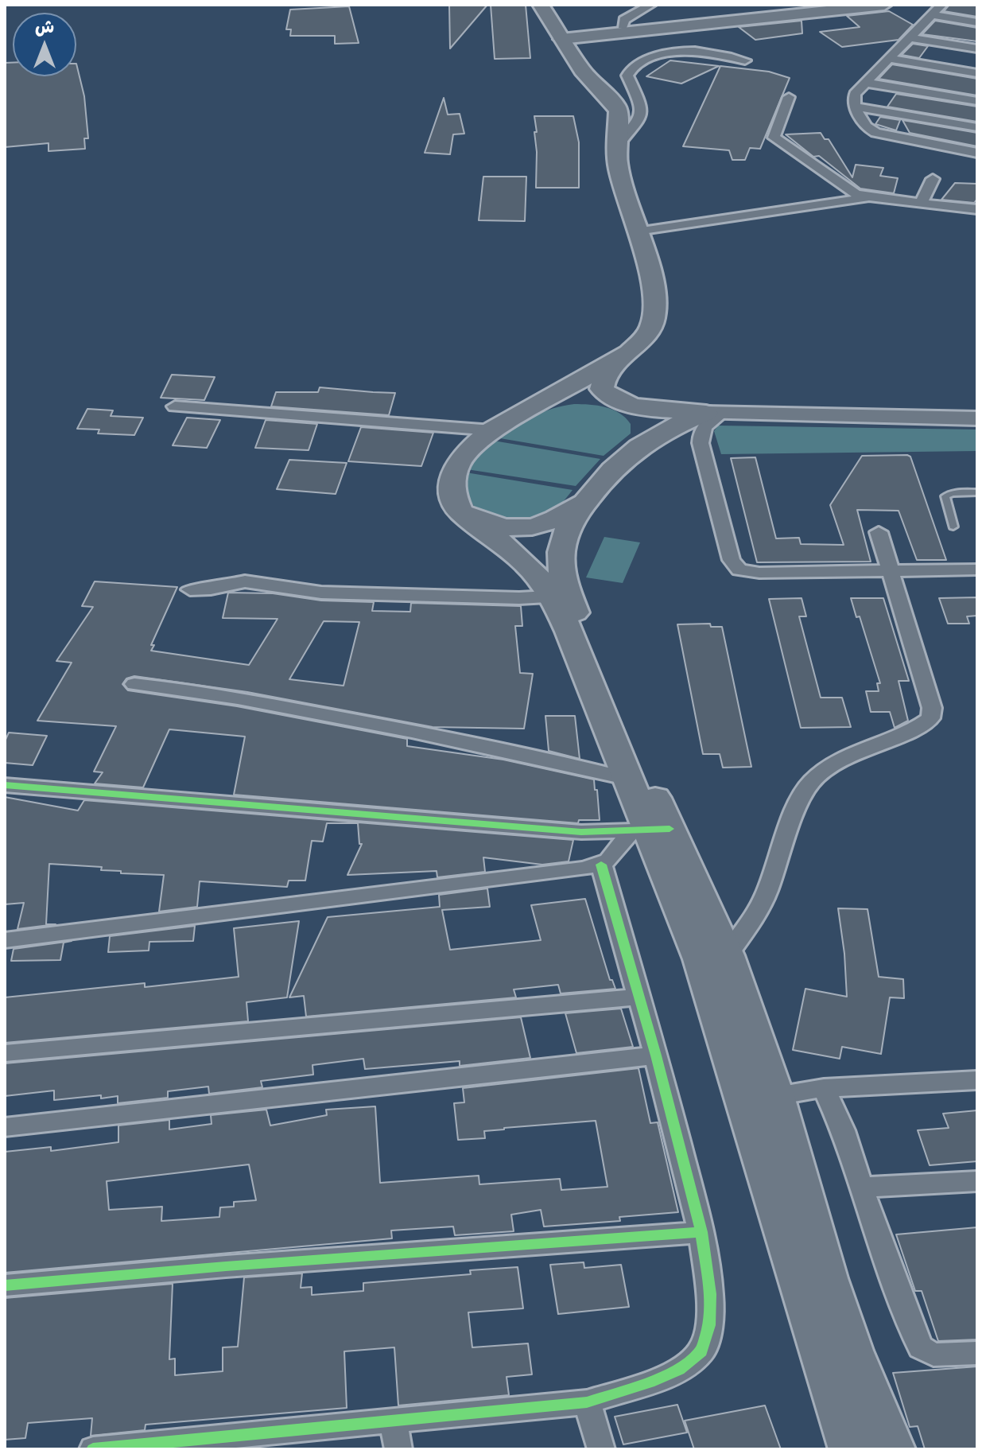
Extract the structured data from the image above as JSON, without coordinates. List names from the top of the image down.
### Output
{
  "north": "top"
}
